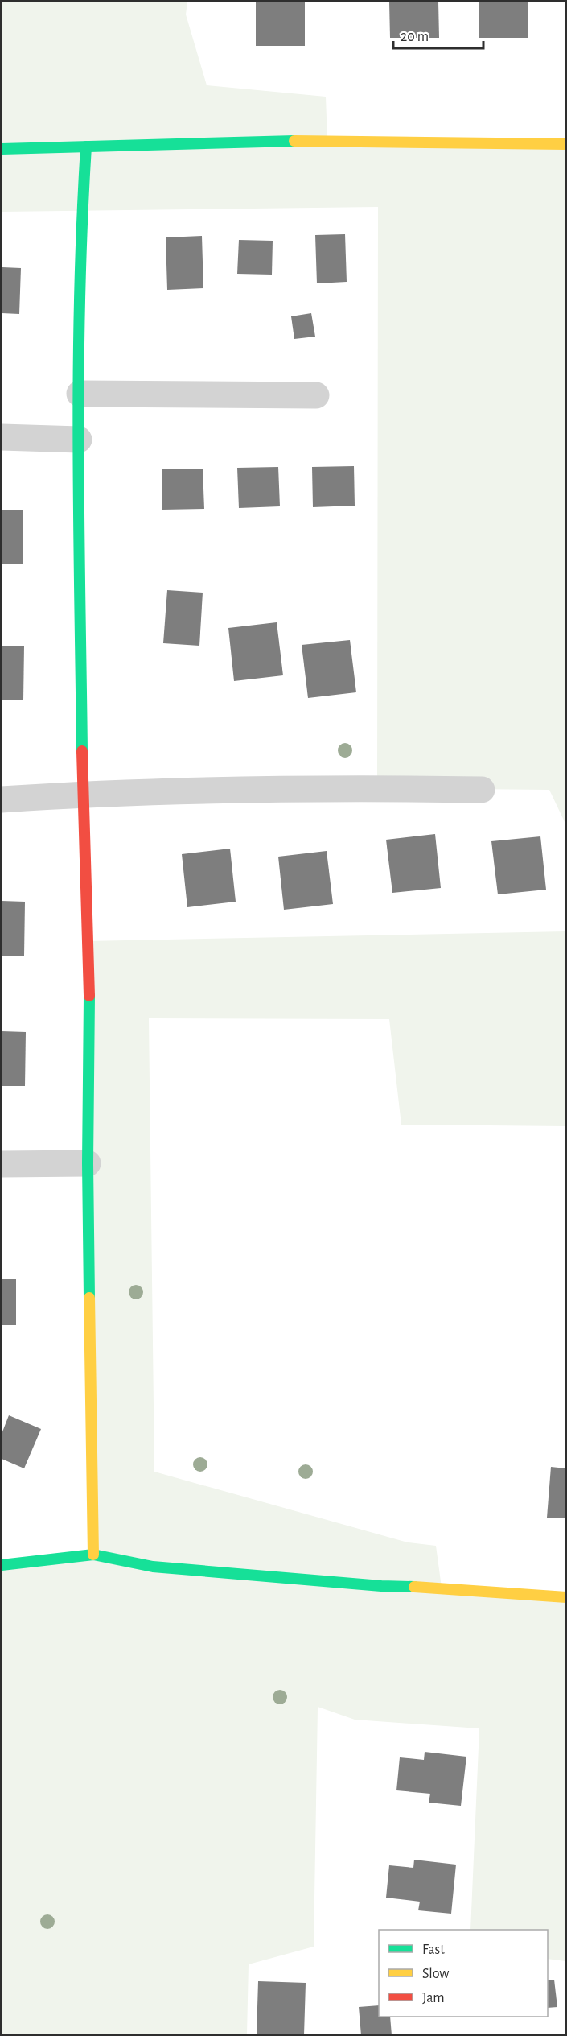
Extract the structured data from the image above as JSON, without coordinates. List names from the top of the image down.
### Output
{
  "legend": ["Fast", "Slow", "Jam"],
  "scale_bar": "20 m"
}
